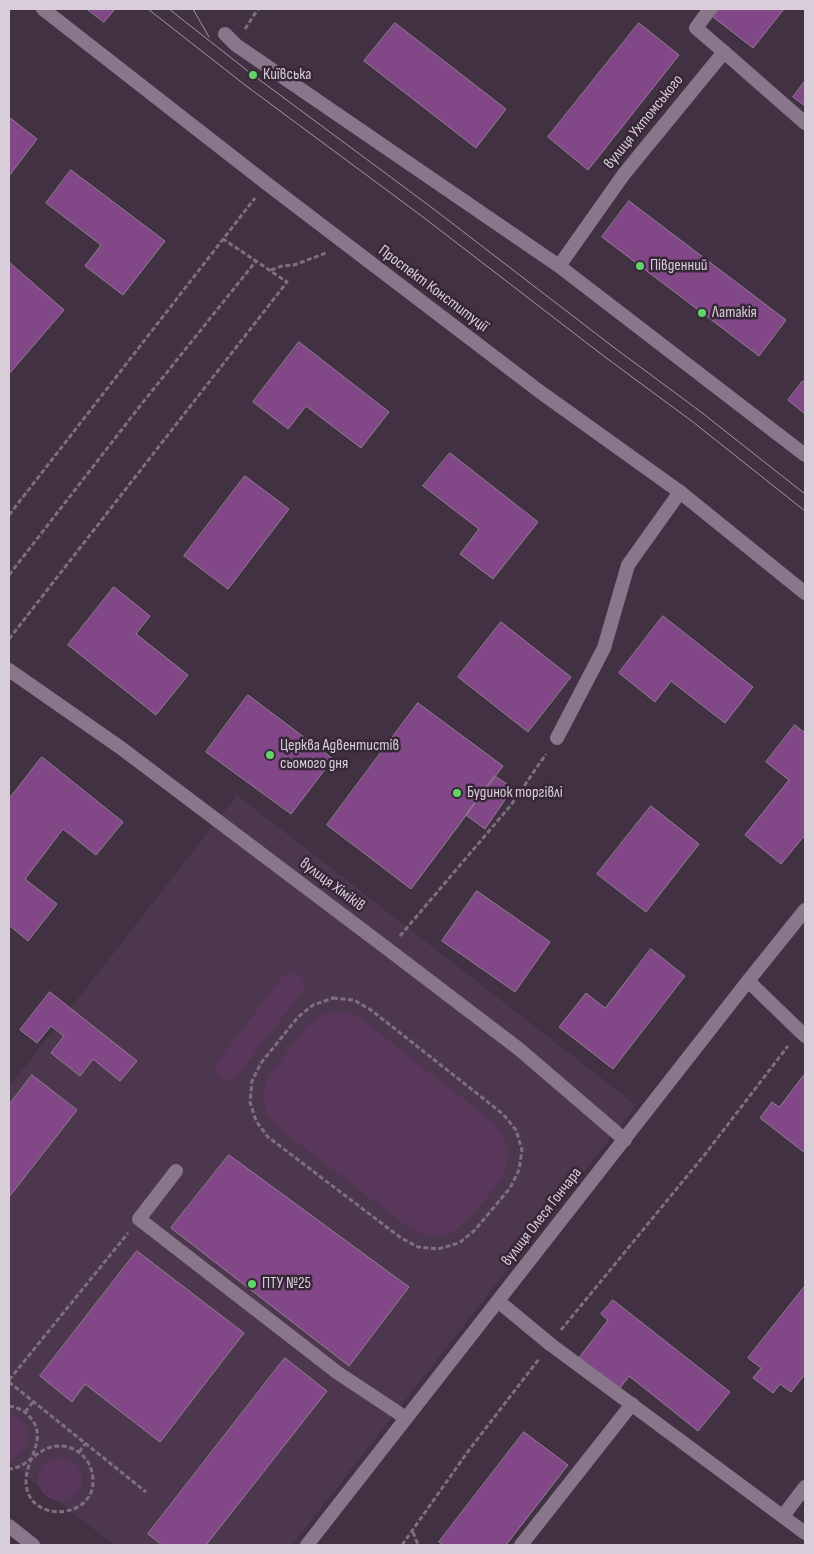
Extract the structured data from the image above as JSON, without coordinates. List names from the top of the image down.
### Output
{
  "streets": {
    "street": [
      "вулиця Ухтомського",
      "Проспект Конституції",
      "вулиця Хіміків",
      "вулиця Олеся Гончара"
    ]
  },
  "crossings": [
    ["вулиця Хіміків", "вулиця Олеся Гончара"]
  ],
  "places": [
    "Київська",
    "Південний",
    "Латакія",
    "Церква Адвентистів сьомого дня",
    "Будинок торгівлі",
    "ПТУ №25"
  ]
}
